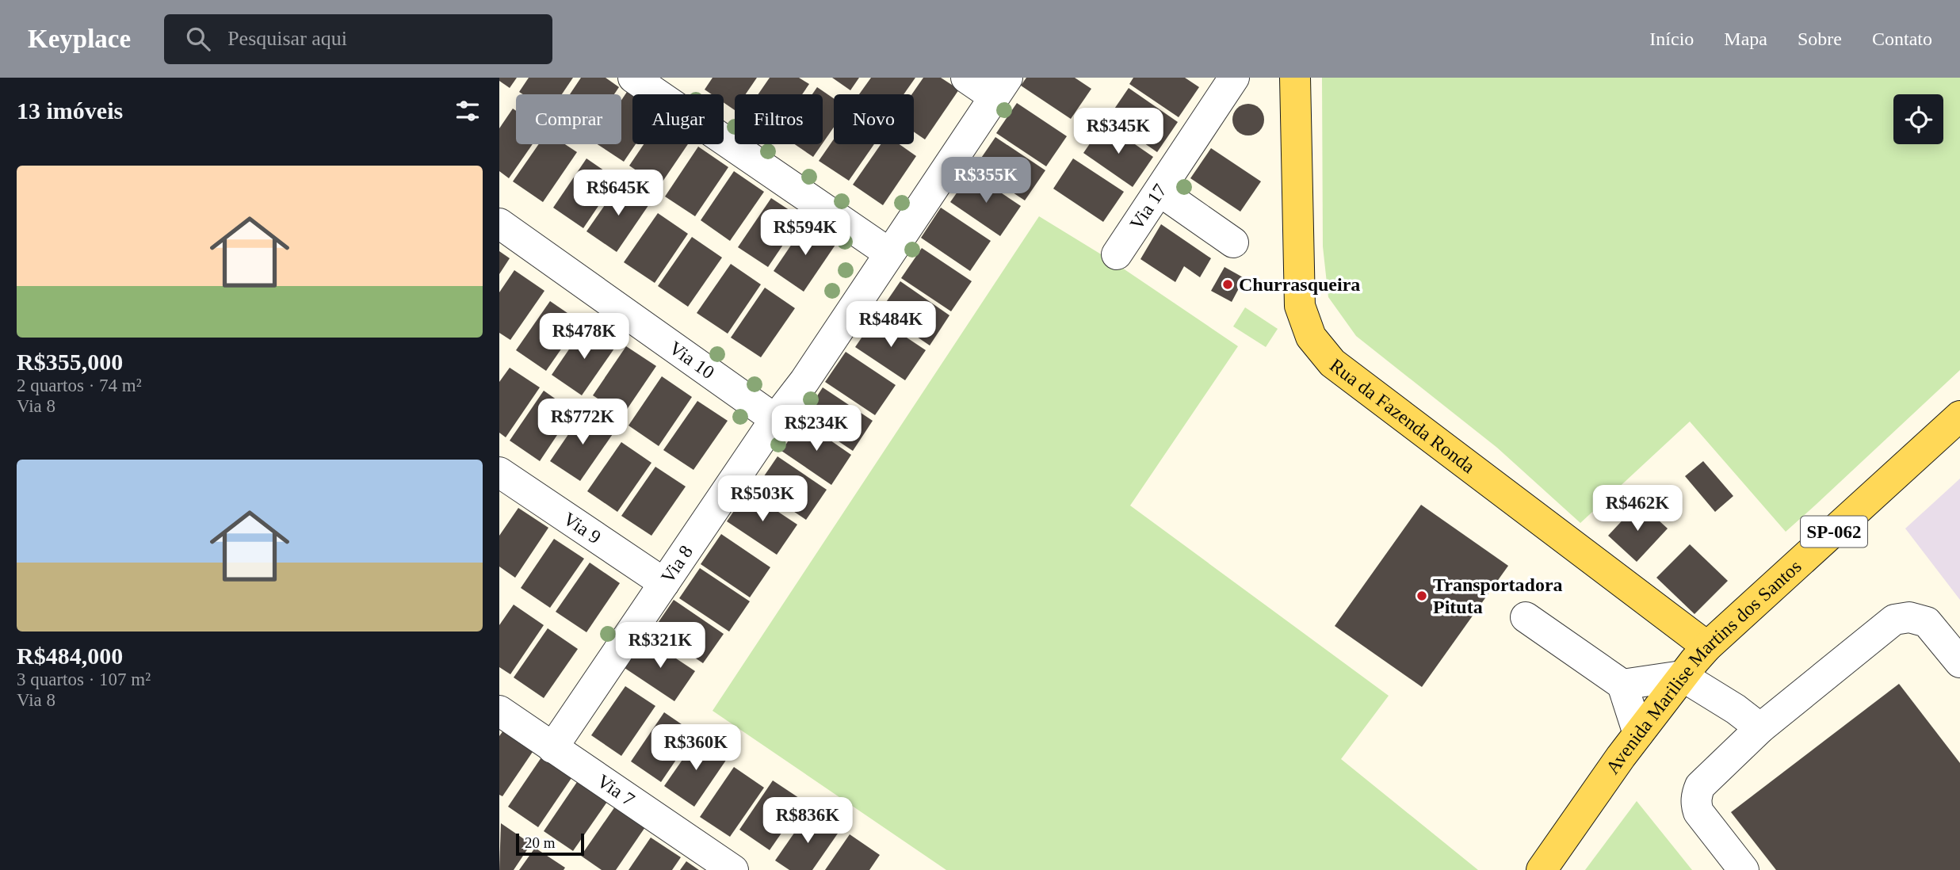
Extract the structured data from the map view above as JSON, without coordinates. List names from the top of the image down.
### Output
{
  "streets": {
    "main road": ["Rua da Fazenda Ronda", "SP-062", "Avenida Marilise Martins dos Santos"],
    "street": [
      "Via 17",
      "Via 10",
      "Via 9",
      "Via 8",
      "Via 7"
    ]
  },
  "crossings": [
    ["Via 10", "Via 8"],
    ["Rua da Fazenda Ronda", "Avenida Marilise Martins dos Santos"],
    ["Via 9", "Via 8"],
    ["Via 8", "Via 7"]
  ],
  "places": ["Churrasqueira", "Transportadora Pituta"],
  "scale_bar": "20 m",
  "page": {
    "header": "Keyplace",
    "search": "Pesquisar aqui",
    "nav": [
      "Início",
      "Mapa",
      "Sobre",
      "Contato"
    ],
    "heading": "13 imóveis",
    "chip": [
      "Comprar",
      "Alugar",
      "Filtros",
      "Novo"
    ],
    "price": [
      "R$345K",
      "R$355K",
      "R$645K",
      "R$594K",
      "R$484K",
      "R$478K",
      "R$772K",
      "R$234K",
      "R$503K",
      "R$462K",
      "R$321K",
      "R$360K",
      "R$836K"
    ],
    "list": [
      {
        "name": "R$355,000",
        "note": "2 quartos · 74 m² · Via 8"
      },
      {
        "name": "R$484,000",
        "note": "3 quartos · 107 m² · Via 8"
      }
    ],
    "scale": "20 m"
  }
}
